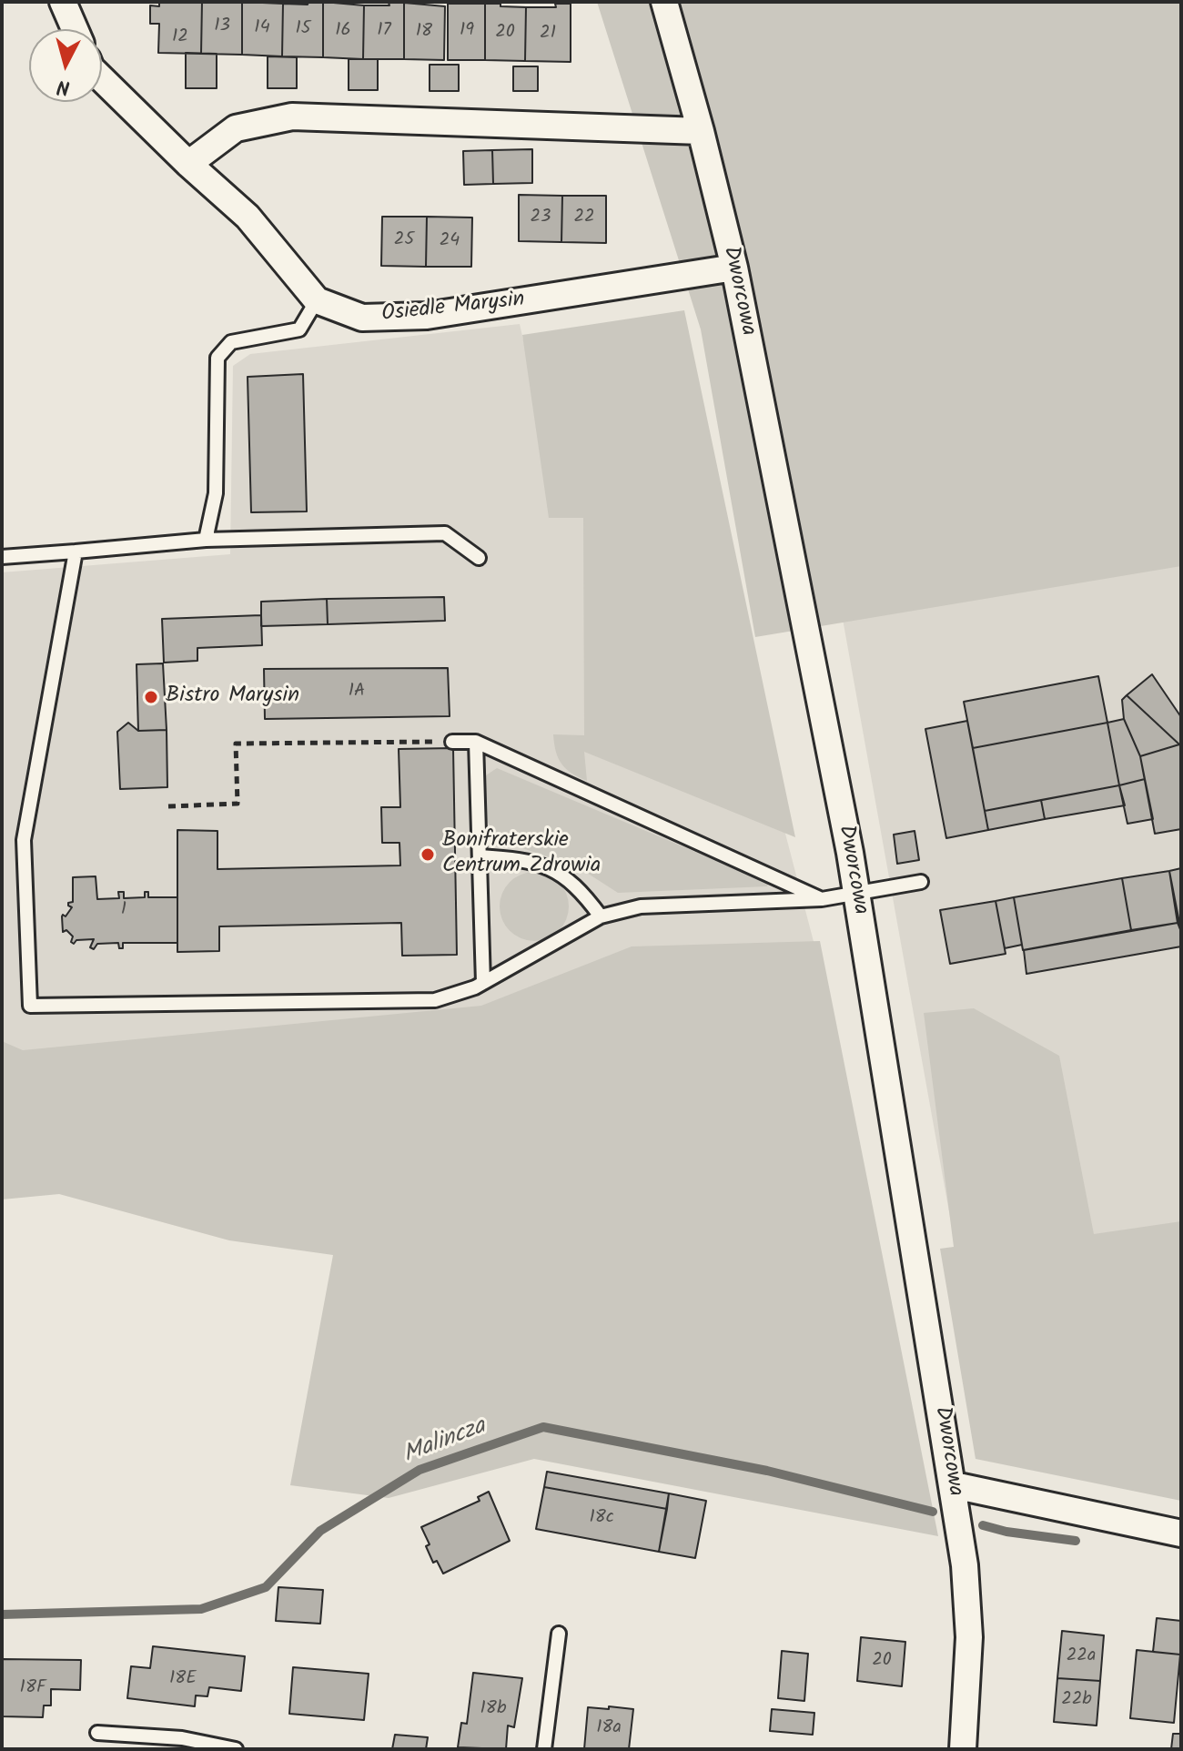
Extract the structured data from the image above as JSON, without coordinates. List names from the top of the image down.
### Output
{
  "streets": {
    "street": ["Dworcowa", "Osiedle Marysin"]
  },
  "crossings": [
    ["Dworcowa", "Osiedle Marysin"]
  ],
  "water": ["Malincza"],
  "places": ["Bistro Marysin", "Bonifraterskie Centrum Zdrowia"],
  "house_numbers": [
    "13",
    "14",
    "15",
    "16",
    "17",
    "19",
    "18",
    "20",
    "21",
    "12",
    "23",
    "22",
    "25",
    "24",
    "1A",
    "1",
    "18c",
    "22a",
    "20",
    "18E",
    "18F",
    "22b",
    "18b",
    "18a"
  ],
  "north": "bottom"
}
